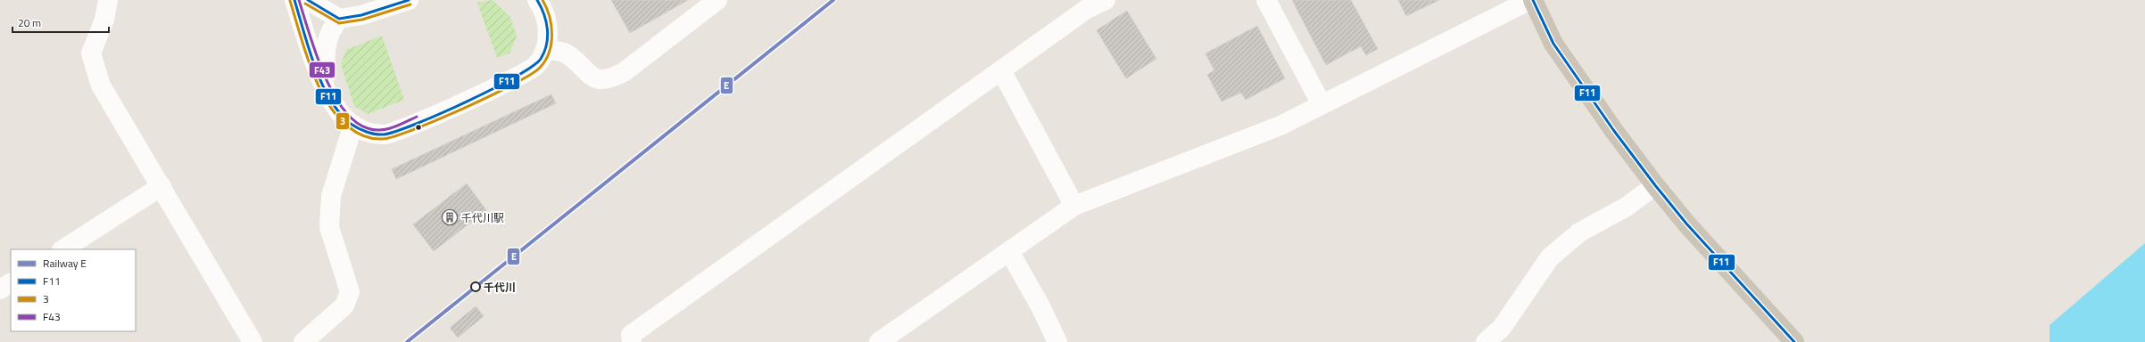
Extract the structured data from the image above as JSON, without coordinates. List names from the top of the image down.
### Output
{
  "places": {
    "building": ["千代川駅"],
    "other": ["千代川"]
  },
  "lines": [
    "rail line E",
    "transit line F11",
    "transit line 3",
    "transit line F43"
  ],
  "legend": [
    "Railway E",
    "F11",
    "3",
    "F43"
  ],
  "scale_bar": "20 m"
}
